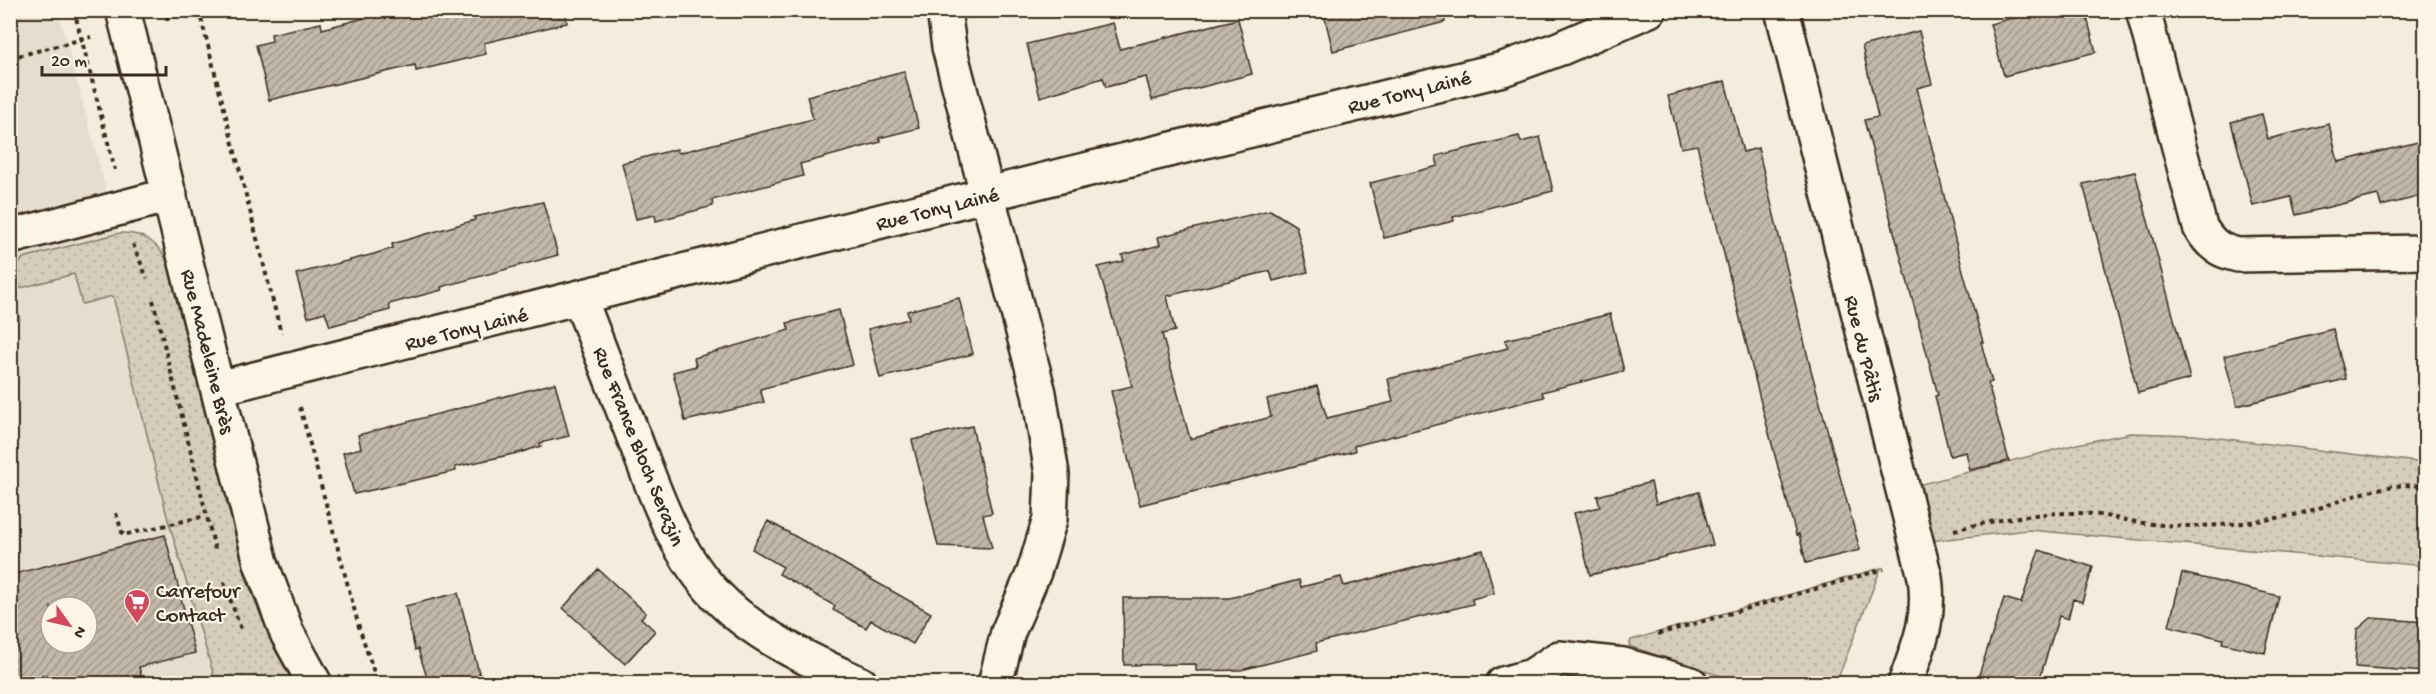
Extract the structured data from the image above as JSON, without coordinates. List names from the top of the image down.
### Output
{
  "streets": {
    "street": [
      "Rue Tony Lainé",
      "Rue du Pâtis",
      "Rue Madeleine Brès",
      "Rue France Bloch Serazin"
    ]
  },
  "crossings": [
    ["Rue Tony Lainé", "Rue Madeleine Brès"],
    ["Rue Tony Lainé", "Rue France Bloch Serazin"]
  ],
  "places": {
    "supermarket": ["Carrefour Contact"]
  },
  "scale_bar": "20 m",
  "north": "bottom right"
}
